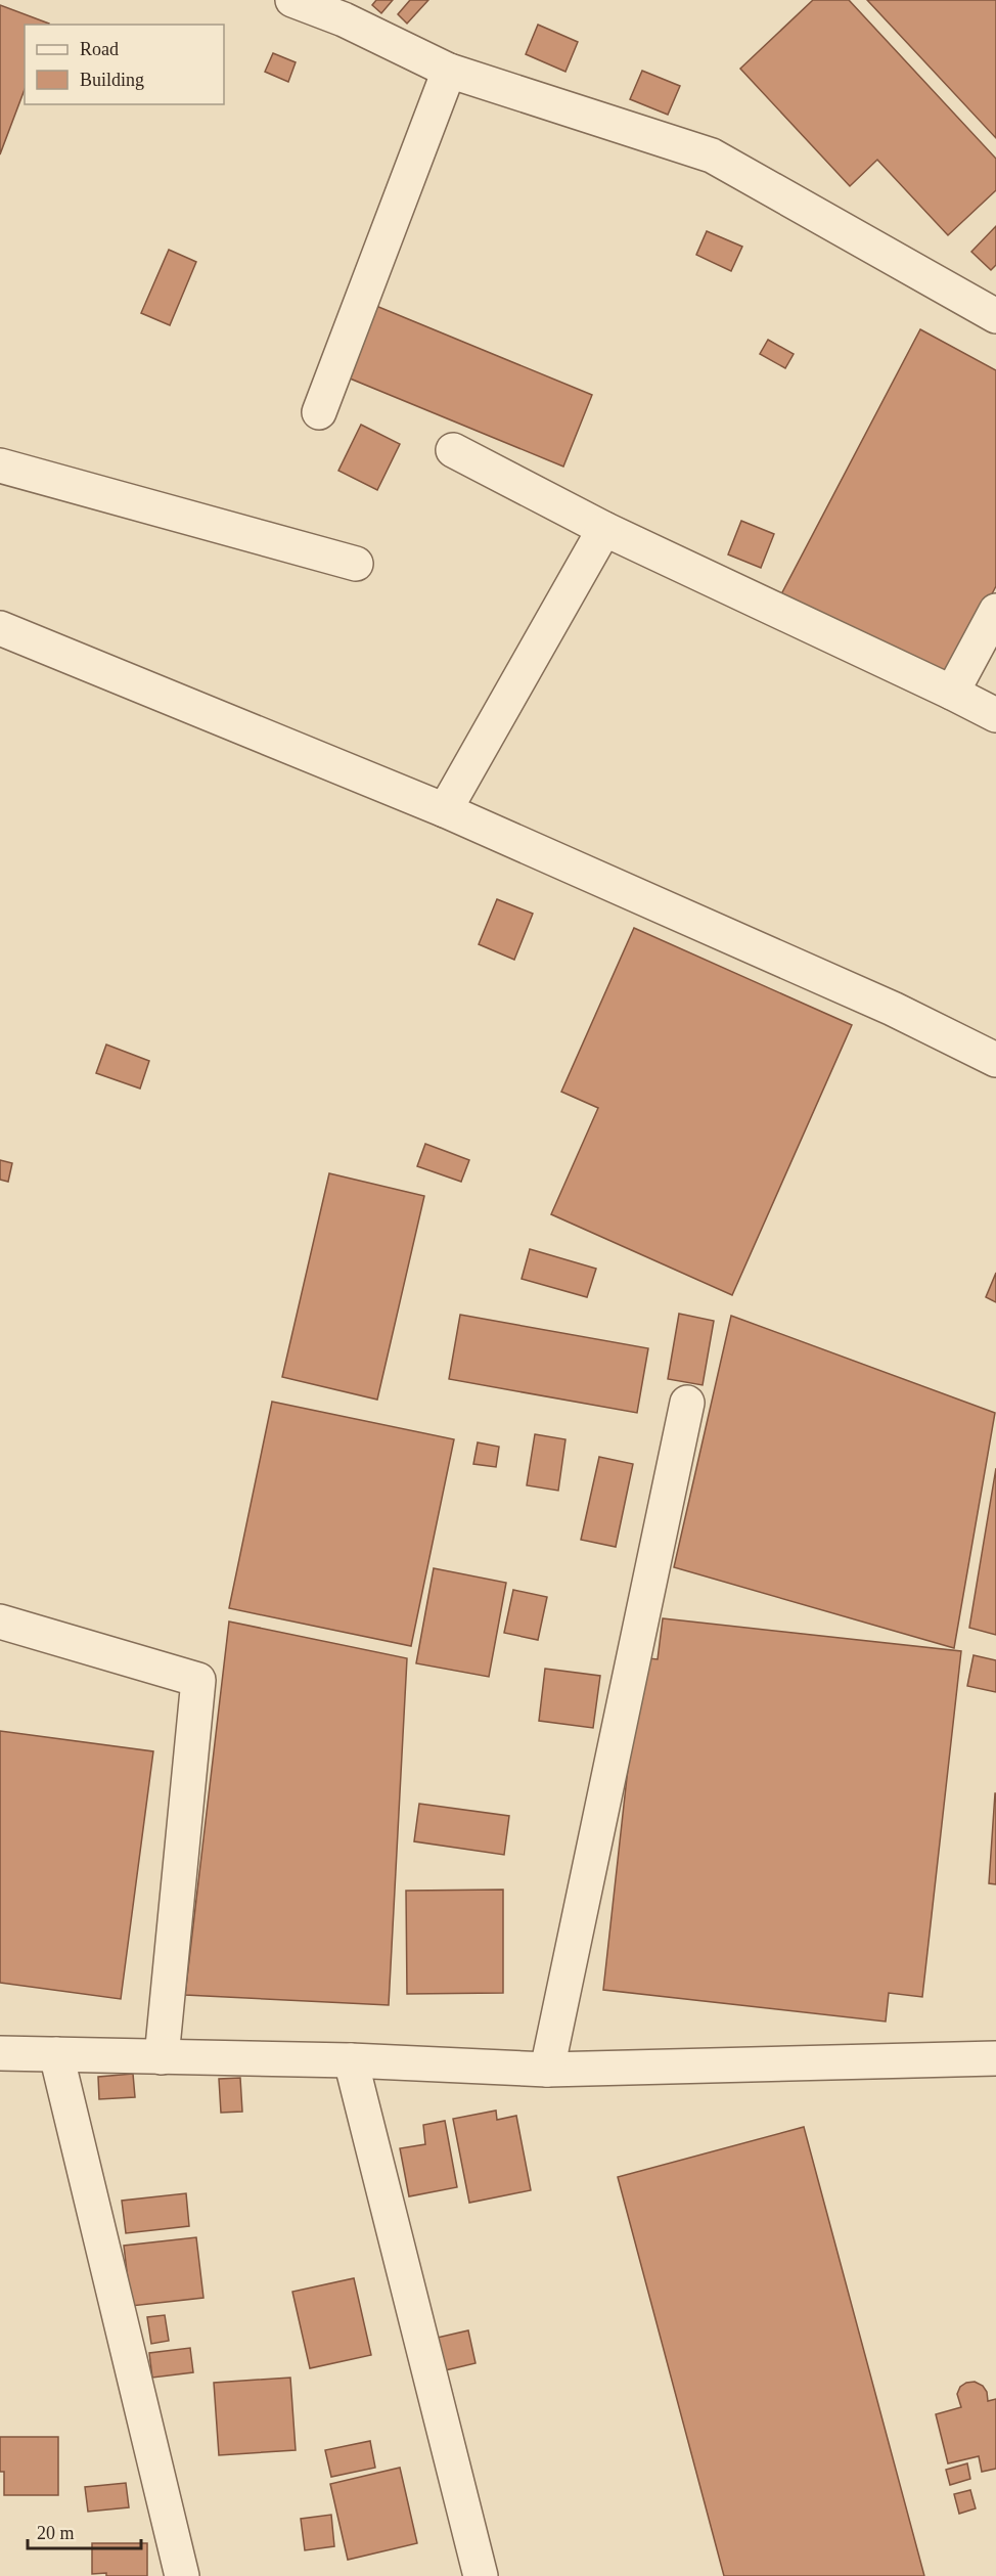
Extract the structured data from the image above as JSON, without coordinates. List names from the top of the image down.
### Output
{
  "legend": ["Road", "Building"],
  "scale_bar": "20 m"
}
